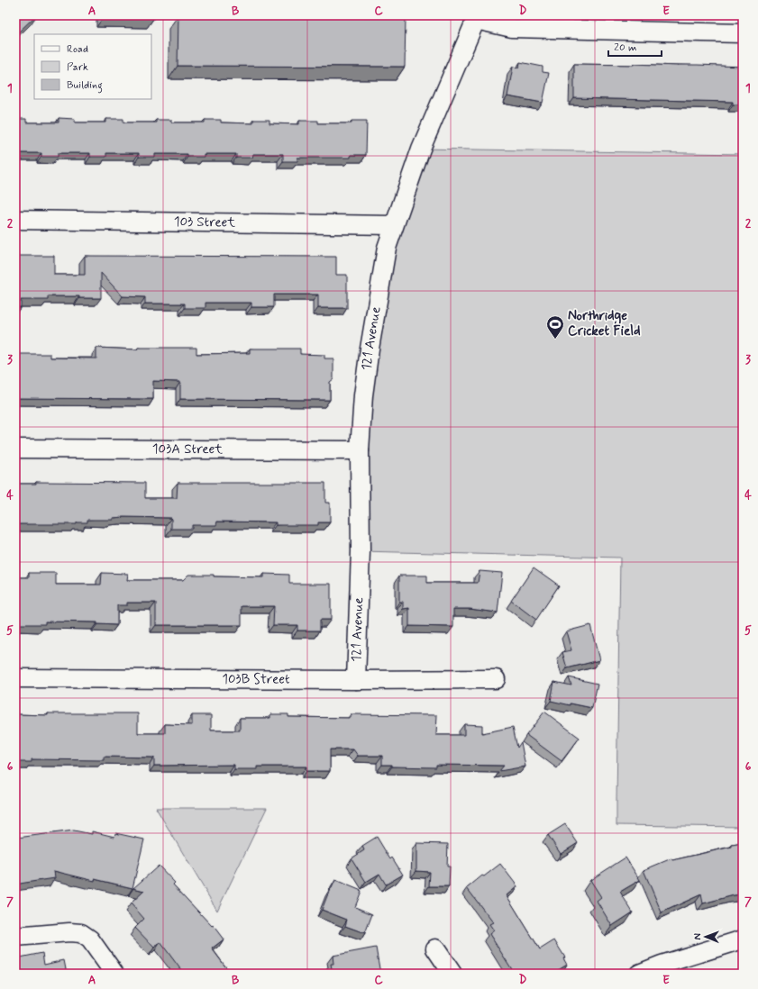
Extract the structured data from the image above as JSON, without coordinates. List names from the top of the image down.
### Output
{
  "streets": {
    "street": [
      "103 Street",
      "121 Avenue",
      "103A Street",
      "103B Street"
    ]
  },
  "crossings": [
    ["103 Street", "121 Avenue"],
    ["121 Avenue", "103A Street"],
    ["121 Avenue", "103B Street"]
  ],
  "places": {
    "sports": ["Northridge Cricket Field"]
  },
  "legend": ["Road", "Park", "Building"],
  "scale_bar": "20 m",
  "north": "left",
  "grid": {
    "columns": [
      "A",
      "B",
      "C",
      "D",
      "E"
    ],
    "rows": [
      "1",
      "2",
      "3",
      "4",
      "5",
      "6",
      "7"
    ]
  }
}
